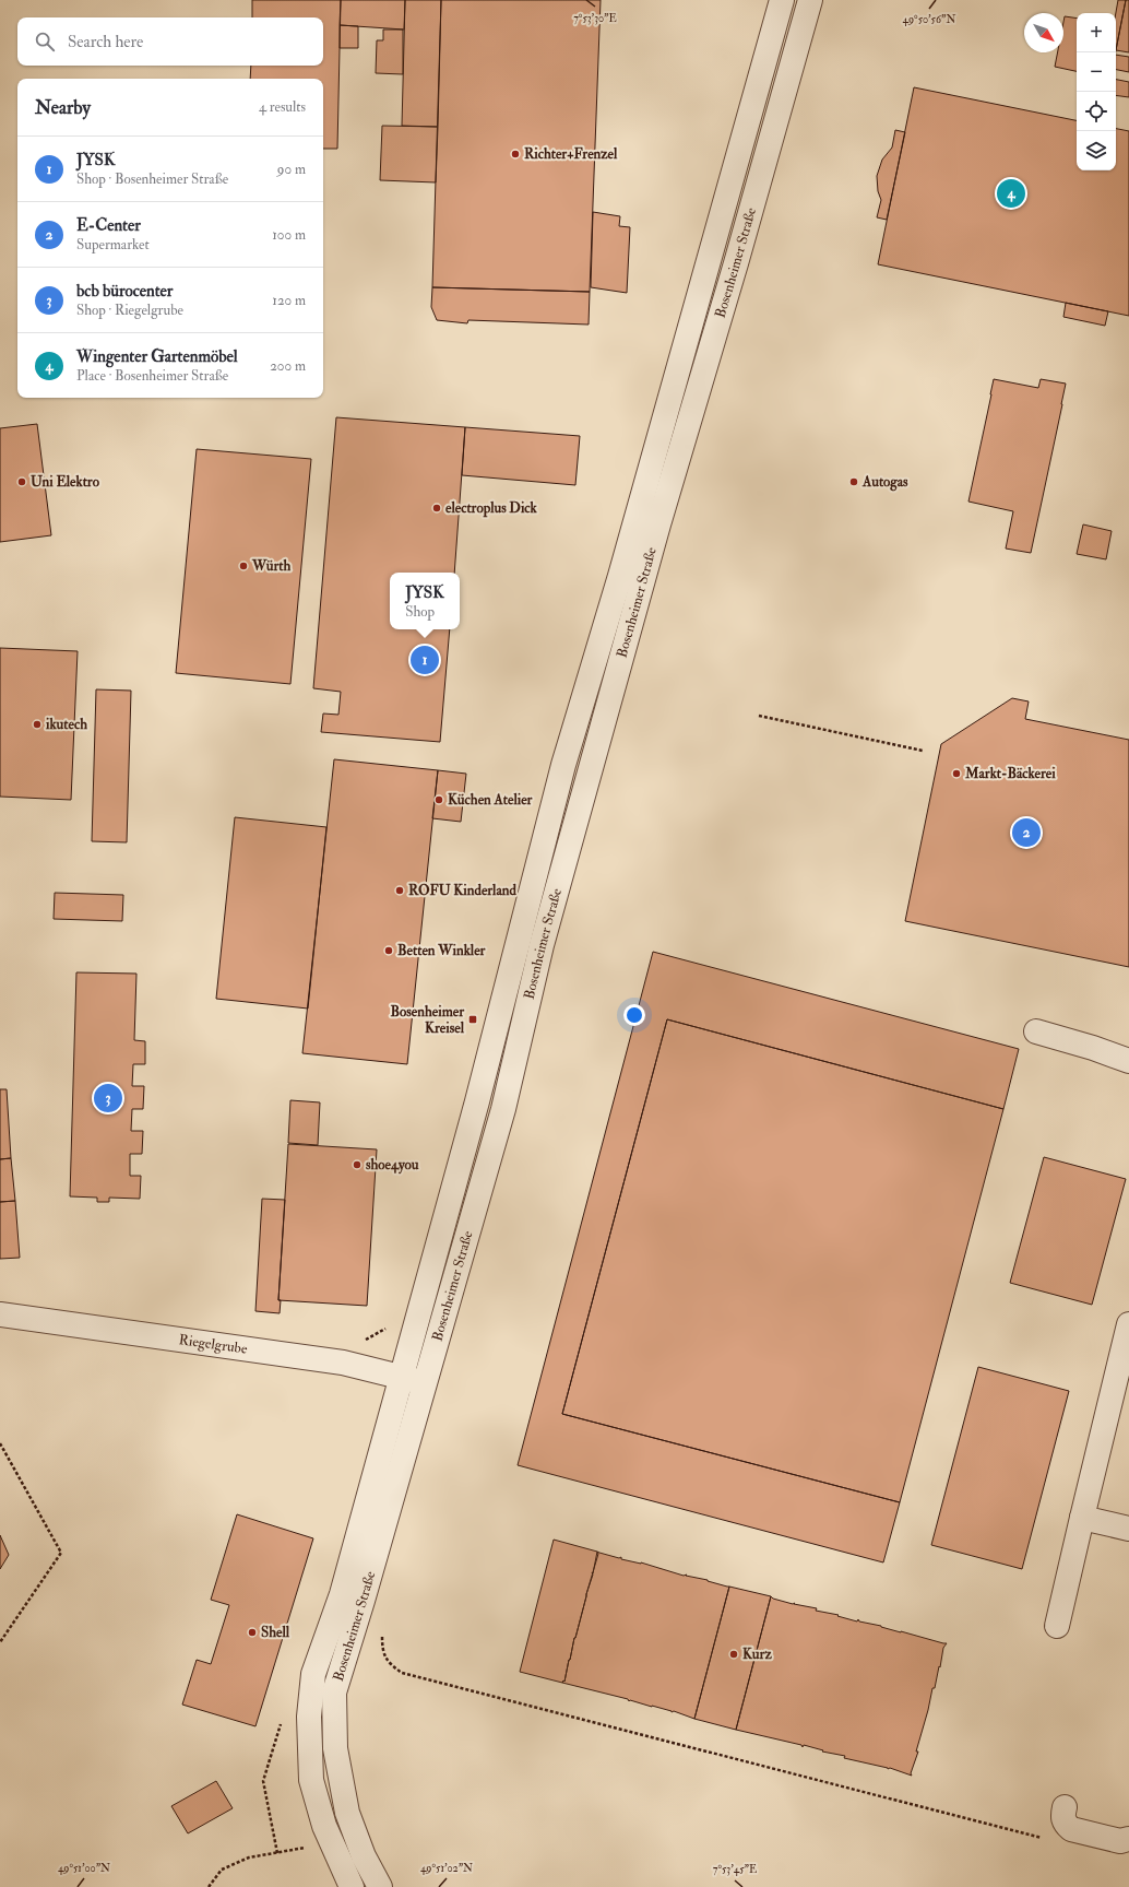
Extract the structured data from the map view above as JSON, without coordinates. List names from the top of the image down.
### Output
{
  "streets": {
    "street": ["Bosenheimer Straße", "Riegelgrube"]
  },
  "crossings": [
    ["Bosenheimer Straße", "Riegelgrube"]
  ],
  "places": {
    "other": [
      "Richter+Frenzel",
      "Uni Elektro",
      "Autogas",
      "electroplus Dick",
      "Würth",
      "ikutech",
      "Markt-Bäckerei",
      "Küchen Atelier",
      "ROFU Kinderland",
      "Betten Winkler",
      "shoe4you",
      "Shell",
      "Kurz"
    ],
    "transit": ["Bosenheimer Kreisel"]
  },
  "north": "bottom right",
  "page": {
    "map_buttons": ["+", "−"],
    "search": "Search here",
    "heading": ["Nearby", "4 results"],
    "list": [
      {
        "mark": "1",
        "name": "JYSK",
        "note": "Shop · Bosenheimer Straße",
        "value": "90 m"
      },
      {
        "mark": "2",
        "name": "E-Center",
        "note": "Supermarket",
        "value": "100 m"
      },
      {
        "mark": "3",
        "name": "bcb bürocenter",
        "note": "Shop · Riegelgrube",
        "value": "120 m"
      },
      {
        "mark": "4",
        "name": "Wingenter Gartenmöbel",
        "note": "Place · Bosenheimer Straße",
        "value": "200 m"
      }
    ],
    "pins": [
      "4",
      "1",
      "2",
      "3"
    ],
    "popup": ["JYSK", "Shop"]
  },
  "coordinates": [
    "7°53'30\"E",
    "49°50'56\"N",
    "49°51'00\"N",
    "49°51'02\"N",
    "7°53'45\"E"
  ]
}
